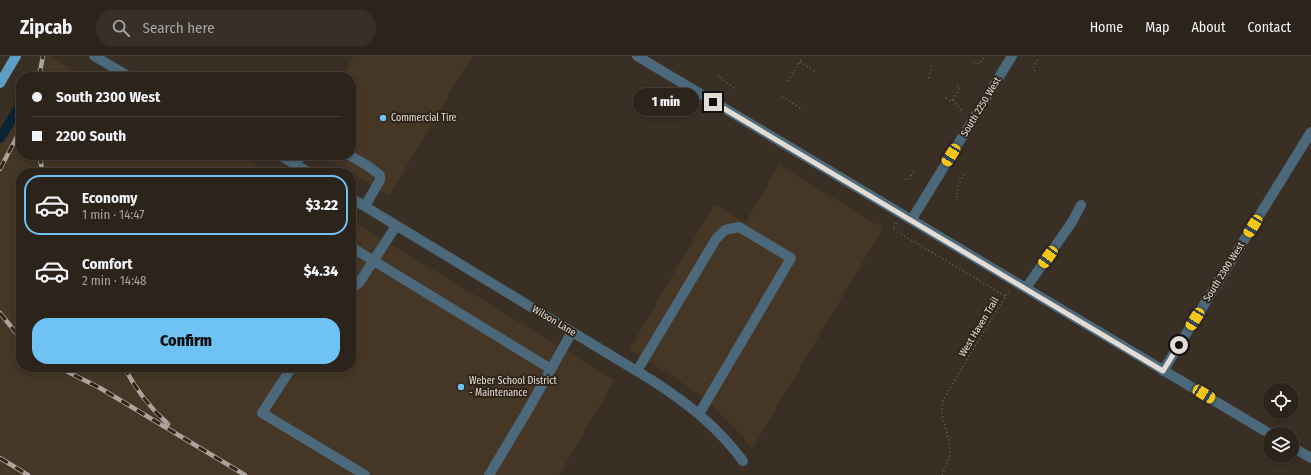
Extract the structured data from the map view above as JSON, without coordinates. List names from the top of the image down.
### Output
{
  "streets": {
    "street": ["South 2250 West", "South 2300 West", "Wilson Lane"],
    "path": ["West Haven Trail"]
  },
  "places": ["Commercial Tire", "Weber School District - Maintenance"],
  "page": {
    "header": "Zipcab",
    "search": "Search here",
    "nav": [
      "Home",
      "Map",
      "About",
      "Contact"
    ],
    "banner": ["South 2300 West", "2200 South"],
    "bubble": "1 min",
    "list": [
      {
        "name": "Economy",
        "note": "1 min · 14:47",
        "value": "$3.22"
      },
      {
        "name": "Comfort",
        "note": "2 min · 14:48",
        "value": "$4.34"
      }
    ],
    "buttons": "Confirm"
  }
}
